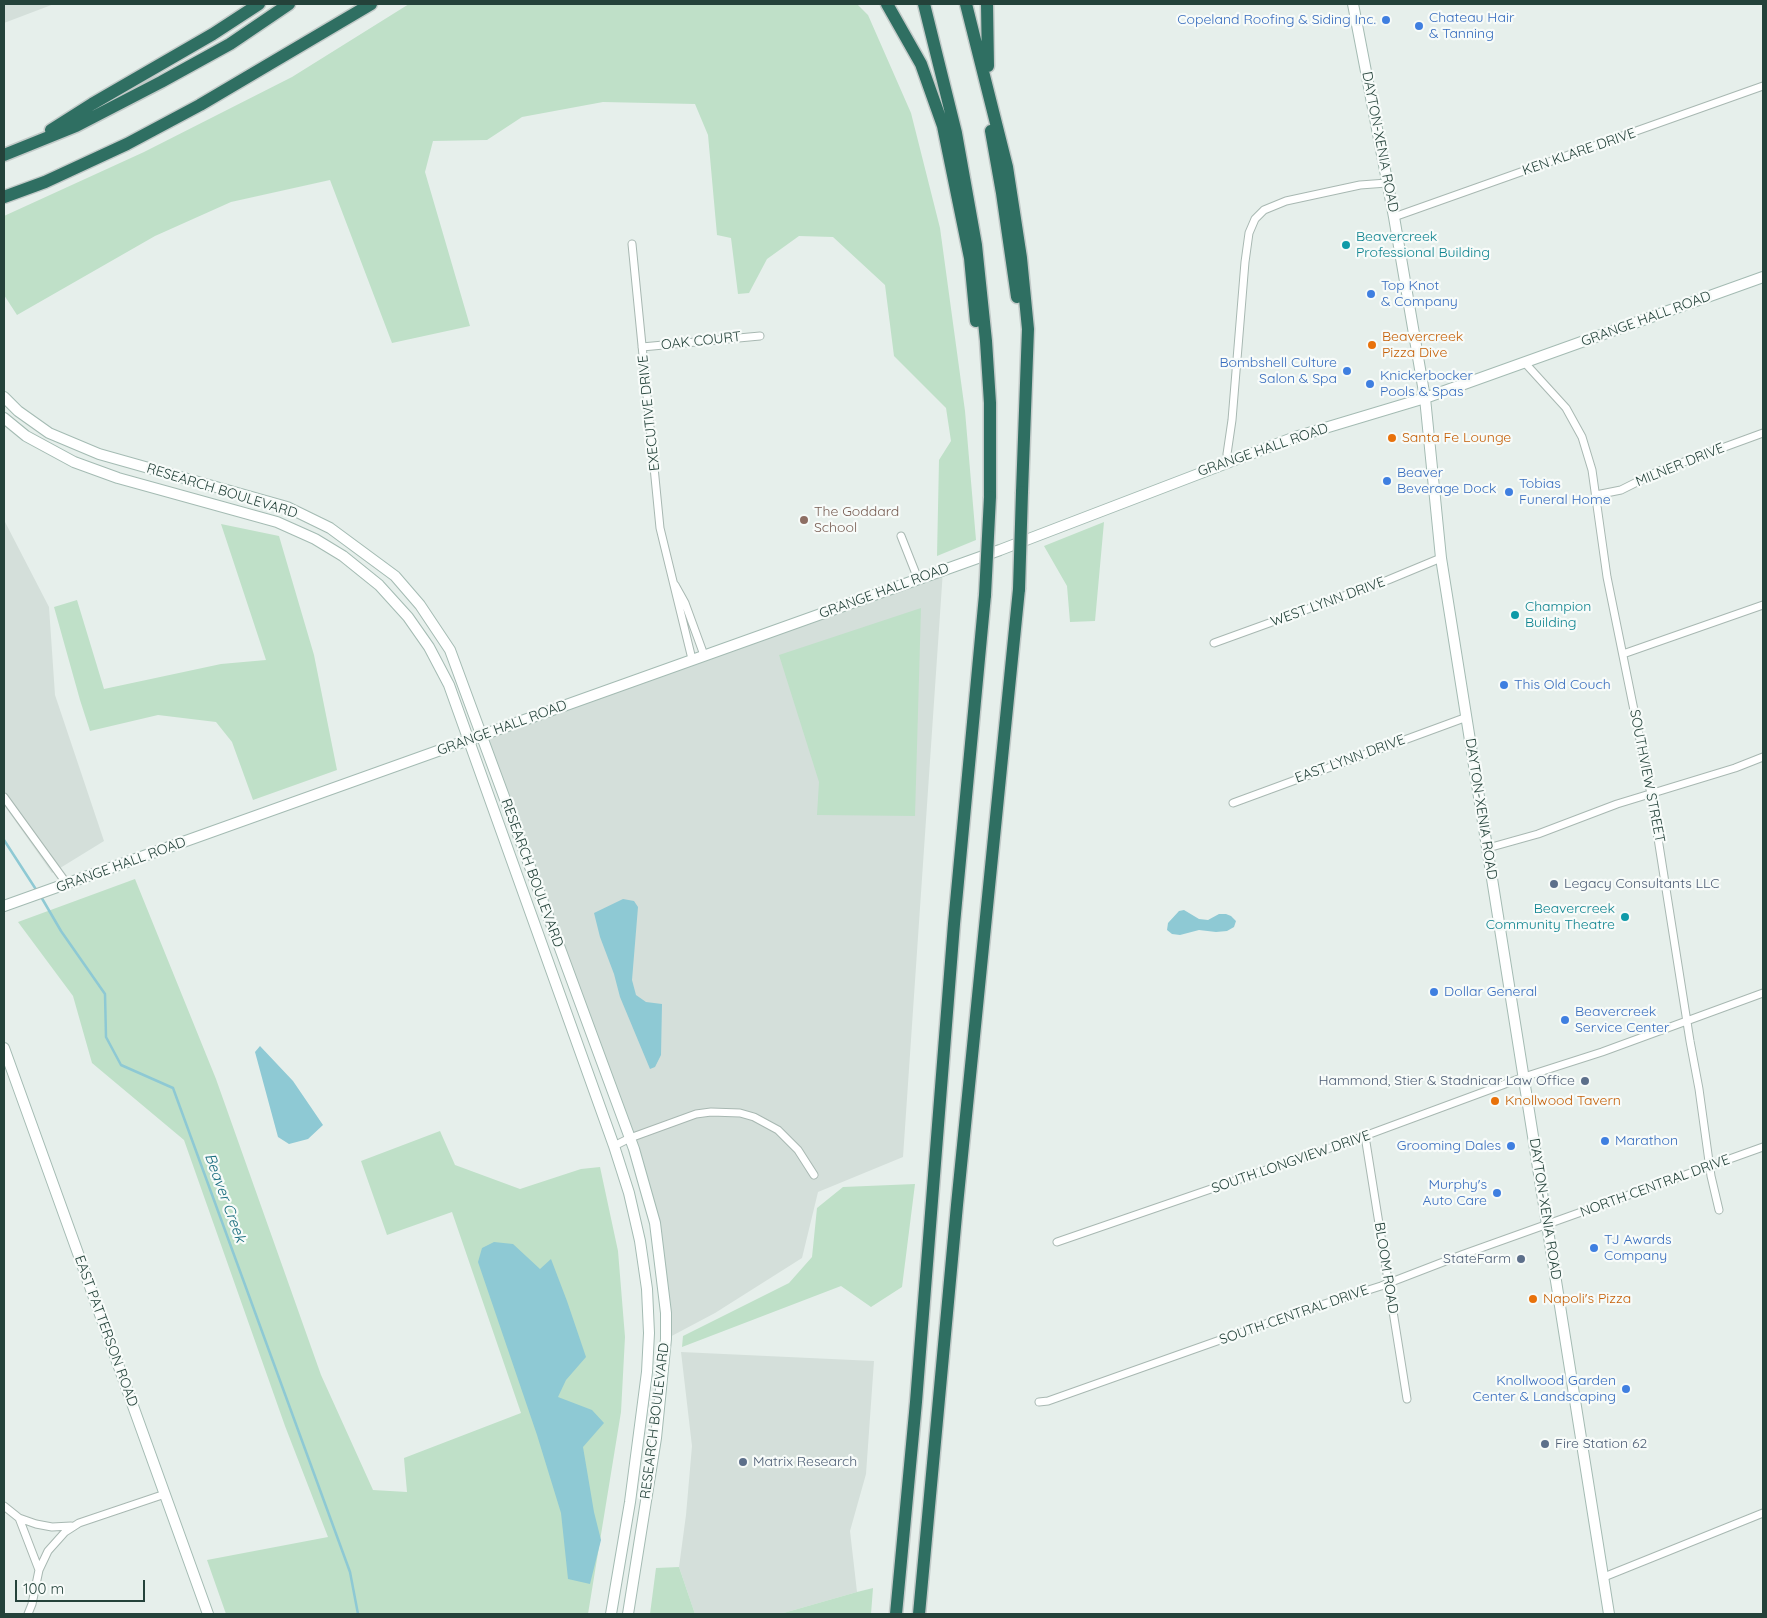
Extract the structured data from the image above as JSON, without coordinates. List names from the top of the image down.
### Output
{
  "streets": {
    "main road": [
      "DAYTON-XENIA ROAD",
      "GRANGE HALL ROAD",
      "RESEARCH BOULEVARD",
      "EAST PATTERSON ROAD"
    ],
    "street": [
      "KEN KLARE DRIVE",
      "OAK COURT",
      "EXECUTIVE DRIVE",
      "MILNER DRIVE",
      "WEST LYNN DRIVE",
      "EAST LYNN DRIVE",
      "SOUTHVIEW STREET",
      "SOUTH LONGVIEW DRIVE",
      "NORTH CENTRAL DRIVE",
      "BLOOM ROAD",
      "SOUTH CENTRAL DRIVE"
    ]
  },
  "crossings": [
    ["DAYTON-XENIA ROAD", "KEN KLARE DRIVE"],
    ["DAYTON-XENIA ROAD", "GRANGE HALL ROAD"],
    ["DAYTON-XENIA ROAD", "WEST LYNN DRIVE"],
    ["DAYTON-XENIA ROAD", "EAST LYNN DRIVE"],
    ["DAYTON-XENIA ROAD", "SOUTH LONGVIEW DRIVE"],
    ["DAYTON-XENIA ROAD", "NORTH CENTRAL DRIVE"],
    ["DAYTON-XENIA ROAD", "SOUTH CENTRAL DRIVE"],
    ["GRANGE HALL ROAD", "EXECUTIVE DRIVE"],
    ["GRANGE HALL ROAD", "RESEARCH BOULEVARD"],
    ["GRANGE HALL ROAD", "SOUTHVIEW STREET"],
    ["OAK COURT", "EXECUTIVE DRIVE"],
    ["MILNER DRIVE", "SOUTHVIEW STREET"],
    ["SOUTHVIEW STREET", "SOUTH LONGVIEW DRIVE"],
    ["SOUTHVIEW STREET", "NORTH CENTRAL DRIVE"],
    ["SOUTH LONGVIEW DRIVE", "BLOOM ROAD"],
    ["NORTH CENTRAL DRIVE", "SOUTH CENTRAL DRIVE"],
    ["BLOOM ROAD", "SOUTH CENTRAL DRIVE"]
  ],
  "water": ["Beaver Creek"],
  "places": [
    "Copeland Roofing & Siding Inc.",
    "Chateau Hair & Tanning",
    "Beavercreek Professional Building",
    "Top Knot & Company",
    "Beavercreek Pizza Dive",
    "Bombshell Culture Salon & Spa",
    "Knickerbocker Pools & Spas",
    "Santa Fe Lounge",
    "Beaver Beverage Dock",
    "Tobias Funeral Home",
    "The Goddard School",
    "Champion Building",
    "This Old Couch",
    "Legacy Consultants LLC",
    "Beavercreek Community Theatre",
    "Dollar General",
    "Beavercreek Service Center",
    "Hammond, Stier & Stadnicar Law Office",
    "Knollwood Tavern",
    "Marathon",
    "Grooming Dales",
    "Murphy's Auto Care",
    "TJ Awards Company",
    "StateFarm",
    "Napoli's Pizza",
    "Knollwood Garden Center & Landscaping",
    "Fire Station 62",
    "Matrix Research"
  ],
  "scale_bar": "100 m"
}
